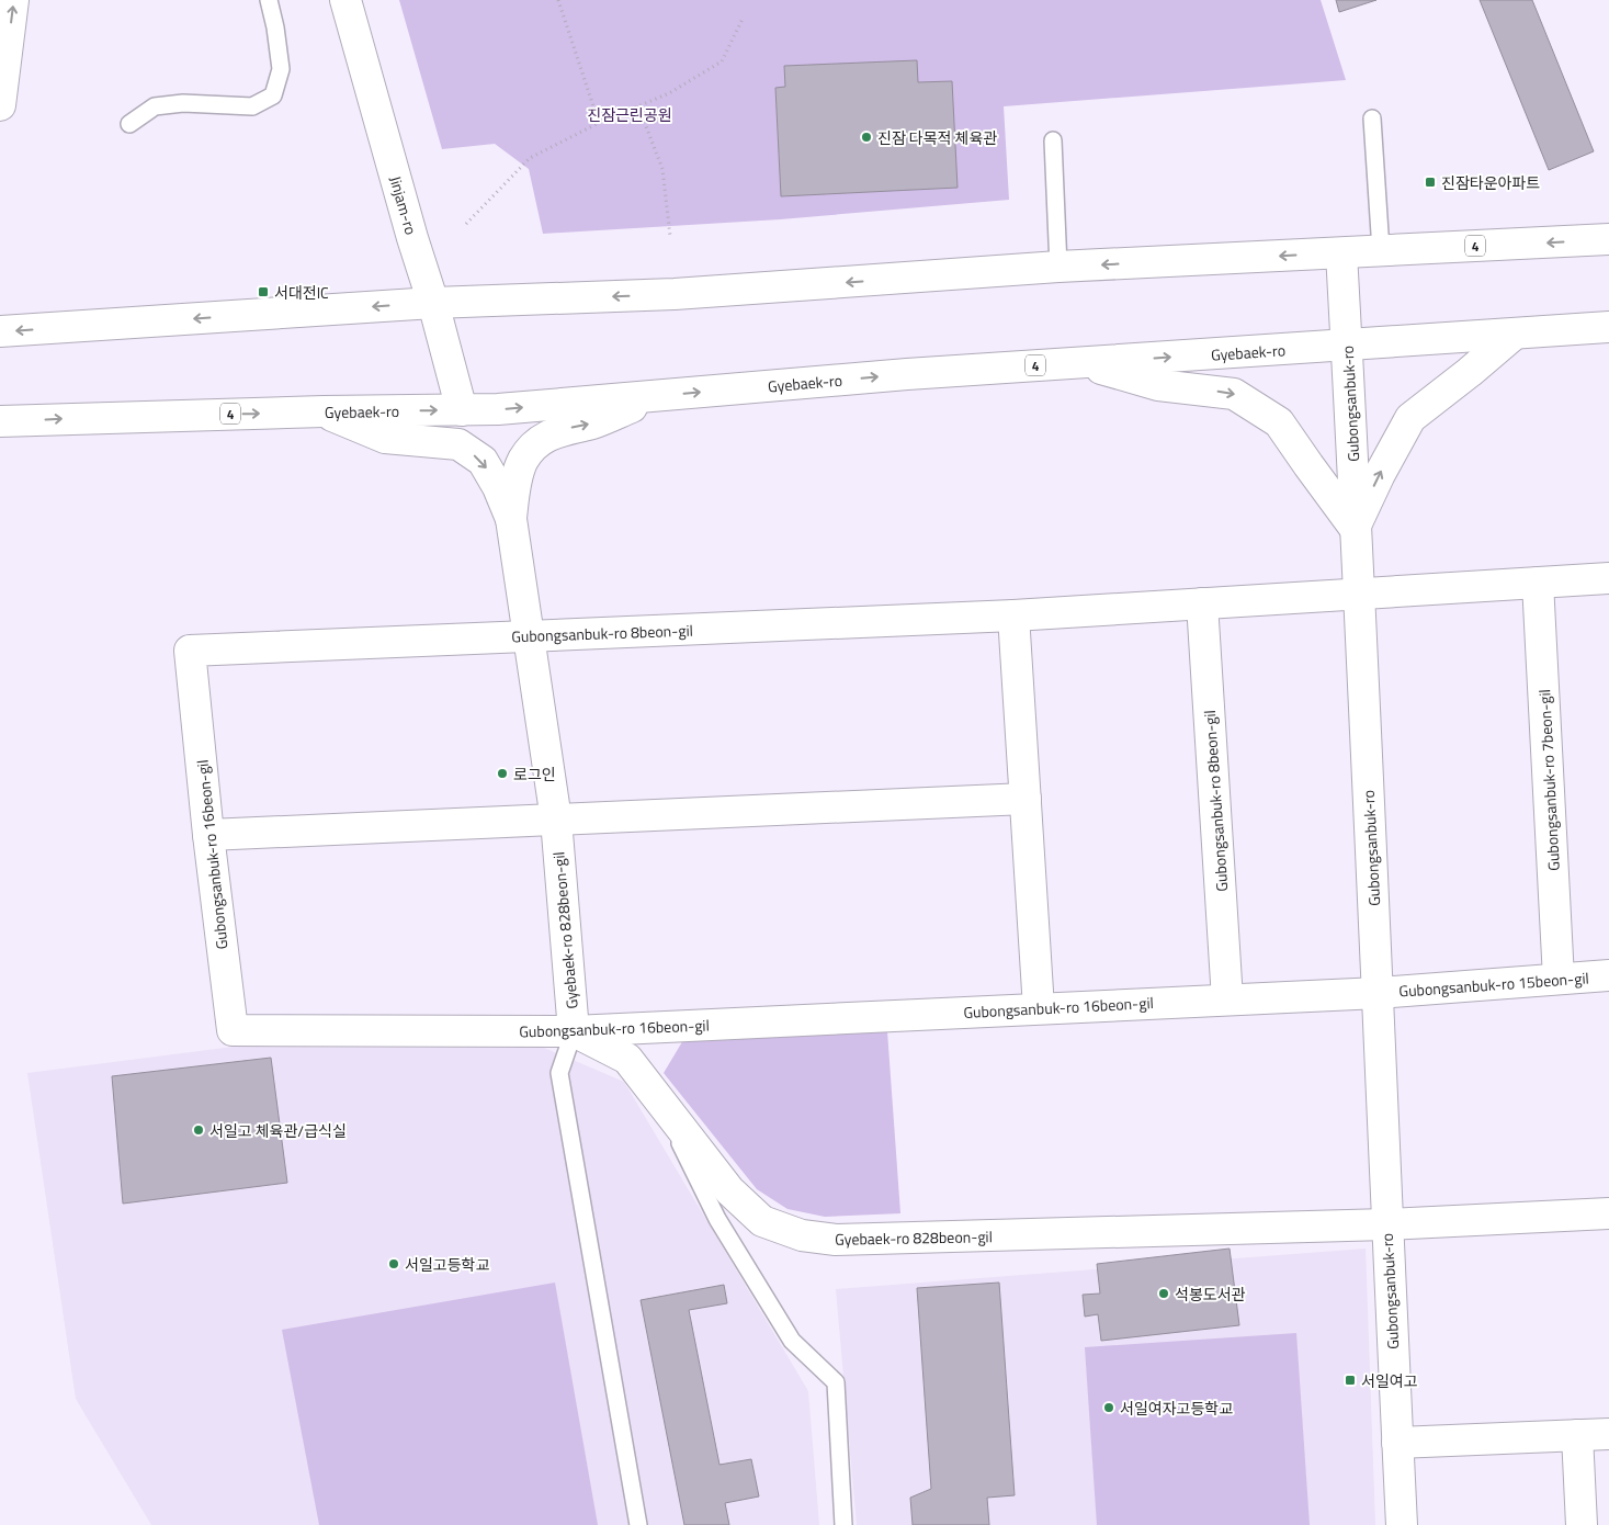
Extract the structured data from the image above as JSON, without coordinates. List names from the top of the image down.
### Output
{
  "streets": {
    "main road": [
      "Jinjam-ro",
      "4",
      "Gyebaek-ro",
      "Gubongsanbuk-ro",
      "Gubongsanbuk-ro 8beon-gil",
      "Gubongsanbuk-ro 7beon-gil",
      "Gubongsanbuk-ro 16beon-gil",
      "Gyebaek-ro 828beon-gil",
      "Gubongsanbuk-ro 15beon-gil"
    ]
  },
  "crossings": [
    ["Jinjam-ro", "4"],
    ["Jinjam-ro", "Gyebaek-ro"],
    ["4", "Gubongsanbuk-ro"],
    ["Gyebaek-ro", "Gubongsanbuk-ro"],
    ["Gubongsanbuk-ro", "Gubongsanbuk-ro 8beon-gil"],
    ["Gubongsanbuk-ro", "Gubongsanbuk-ro 16beon-gil"],
    ["Gubongsanbuk-ro", "Gyebaek-ro 828beon-gil"],
    ["Gubongsanbuk-ro", "Gubongsanbuk-ro 15beon-gil"],
    ["Gubongsanbuk-ro 8beon-gil", "Gubongsanbuk-ro 16beon-gil"],
    ["Gubongsanbuk-ro 8beon-gil", "Gyebaek-ro 828beon-gil"],
    ["Gubongsanbuk-ro 7beon-gil", "Gubongsanbuk-ro 15beon-gil"],
    ["Gubongsanbuk-ro 16beon-gil", "Gyebaek-ro 828beon-gil"],
    ["Gubongsanbuk-ro 16beon-gil", "Gubongsanbuk-ro 15beon-gil"]
  ],
  "parks": ["진잠근린공원"],
  "places": {
    "other": [
      "진잠 다목적 체육관",
      "로그인",
      "서일고 체육관/급식실",
      "서일고등학교",
      "석봉도서관",
      "서일여자고등학교"
    ],
    "transit": ["진잠타운아파트", "서대전IC", "서일여고"]
  }
}
